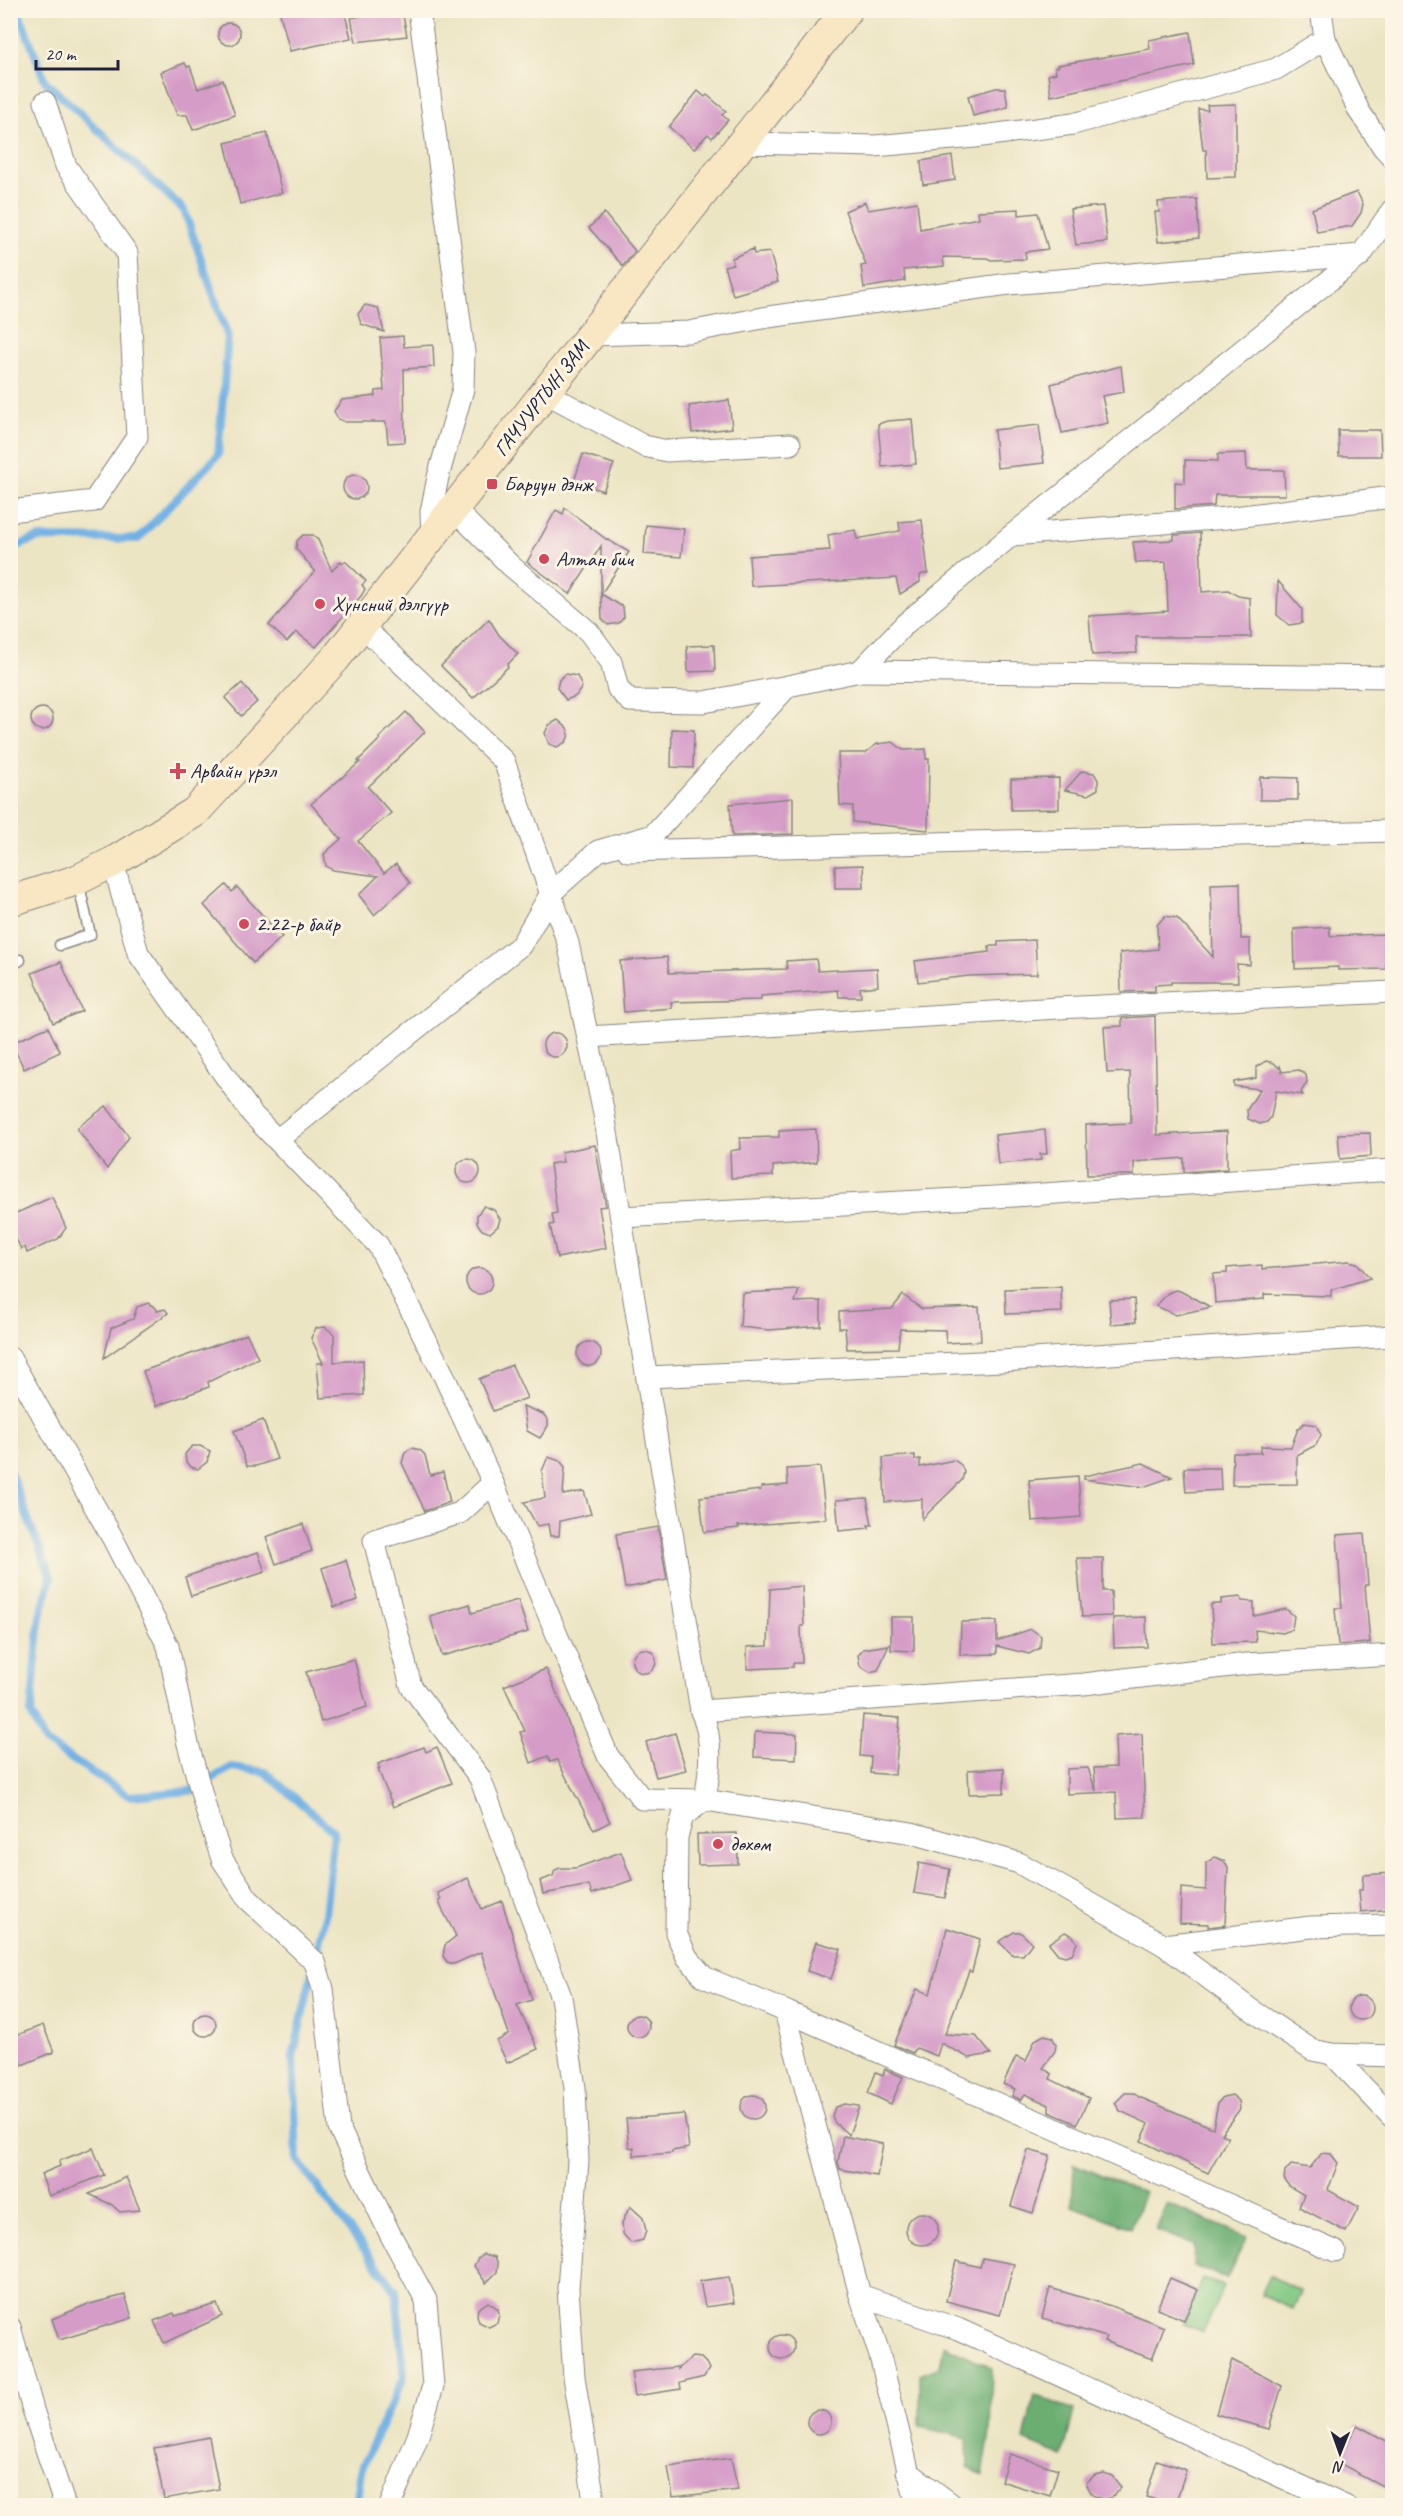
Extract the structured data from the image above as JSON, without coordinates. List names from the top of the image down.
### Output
{
  "streets": {
    "main road": ["ГАЧУУРТЫН ЗАМ"]
  },
  "places": {
    "transit": ["Баруун дэнж"],
    "other": [
      "Алтан бич",
      "Хүнсний дэлгүүр",
      "2.22-р байр",
      "дөхөм"
    ],
    "health": ["Арвайн үрэл"]
  },
  "scale_bar": "20 m",
  "north": "bottom"
}
